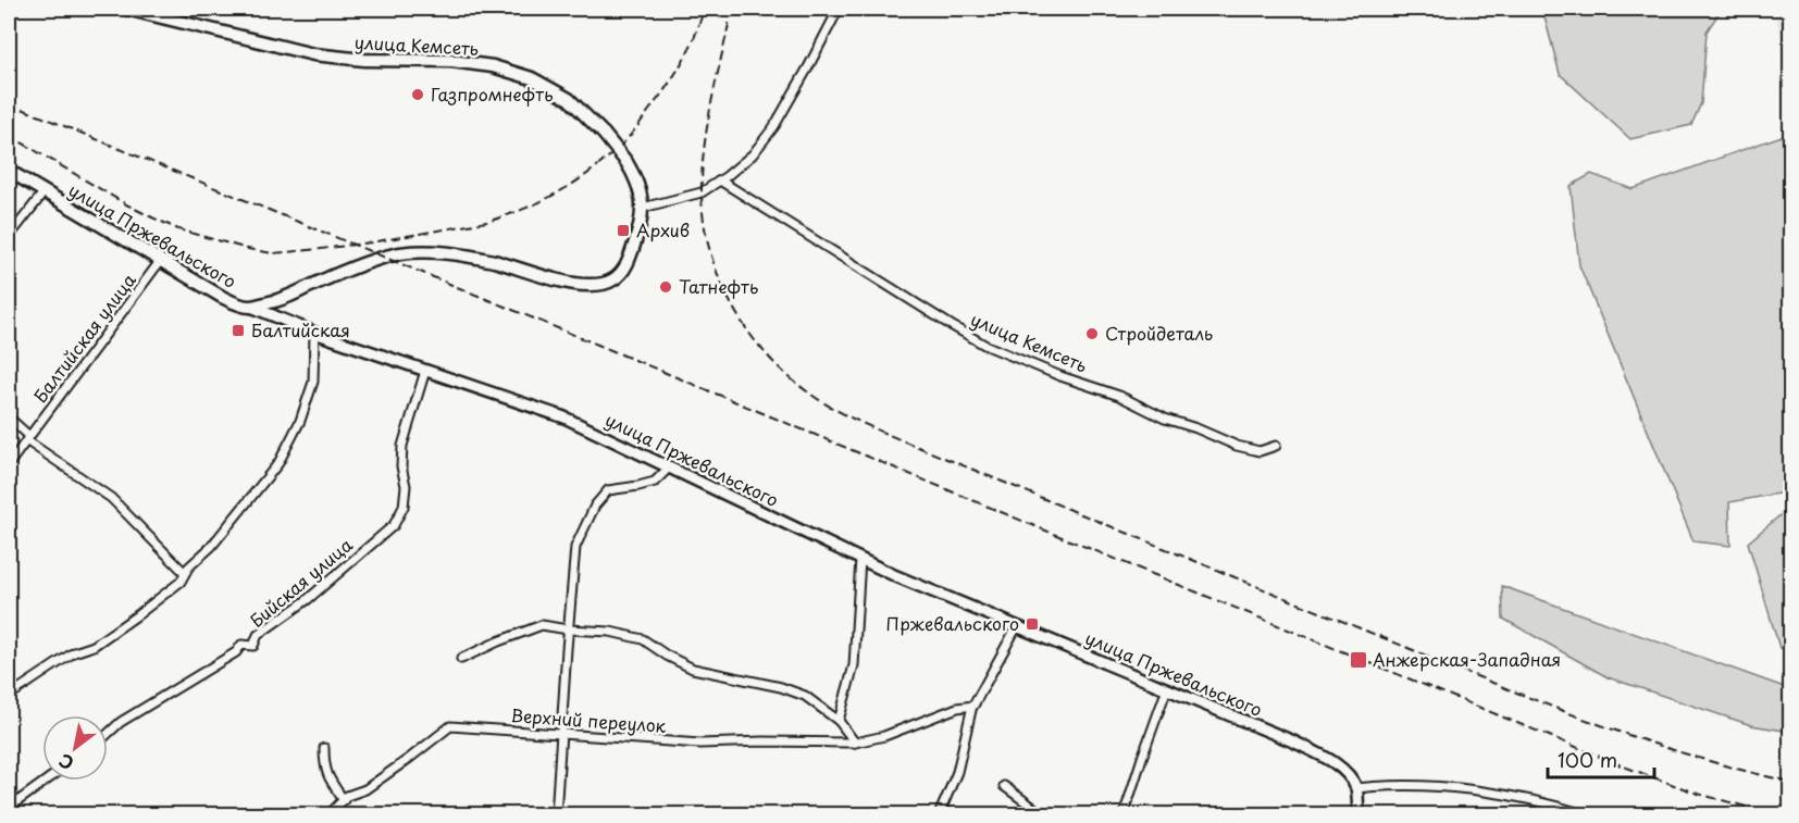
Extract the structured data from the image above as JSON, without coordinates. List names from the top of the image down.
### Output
{
  "streets": {
    "main road": ["улица Кемсеть", "улица Пржевальского"],
    "street": ["Балтийская улица", "Бийская улица", "Верхний переулок"]
  },
  "crossings": [
    ["улица Кемсеть", "улица Пржевальского"],
    ["улица Пржевальского", "Балтийская улица"],
    ["улица Пржевальского", "Бийская улица"]
  ],
  "places": {
    "other": ["Газпромнефть", "Татнефть", "Стройдеталь"],
    "transit": [
      "Архив",
      "Балтийская",
      "Пржевальского",
      "Анжерская-Западная"
    ]
  },
  "scale_bar": "100 m",
  "north": "bottom left"
}
